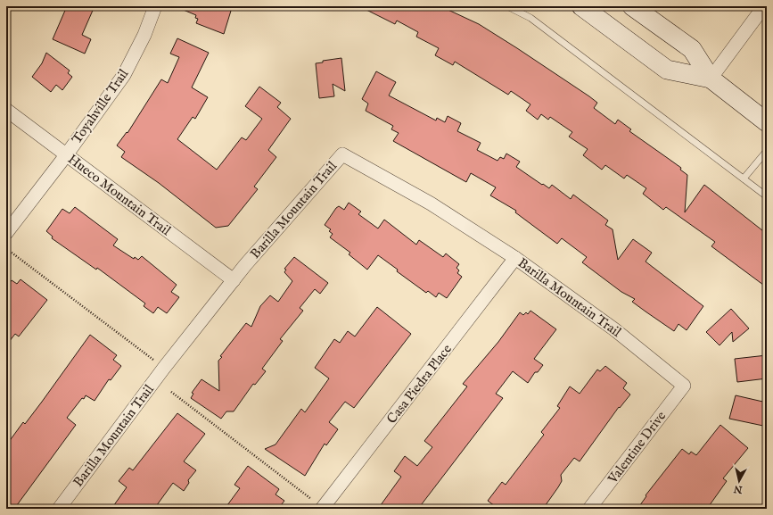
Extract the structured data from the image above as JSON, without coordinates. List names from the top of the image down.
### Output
{
  "streets": {
    "street": [
      "Toyahville Trail",
      "Hueco Mountain Trail",
      "Barilla Mountain Trail",
      "Casa Piedra Place",
      "Valentine Drive"
    ]
  },
  "crossings": [
    ["Toyahville Trail", "Hueco Mountain Trail"],
    ["Hueco Mountain Trail", "Barilla Mountain Trail"],
    ["Barilla Mountain Trail", "Casa Piedra Place"],
    ["Barilla Mountain Trail", "Valentine Drive"]
  ],
  "north": "bottom"
}
